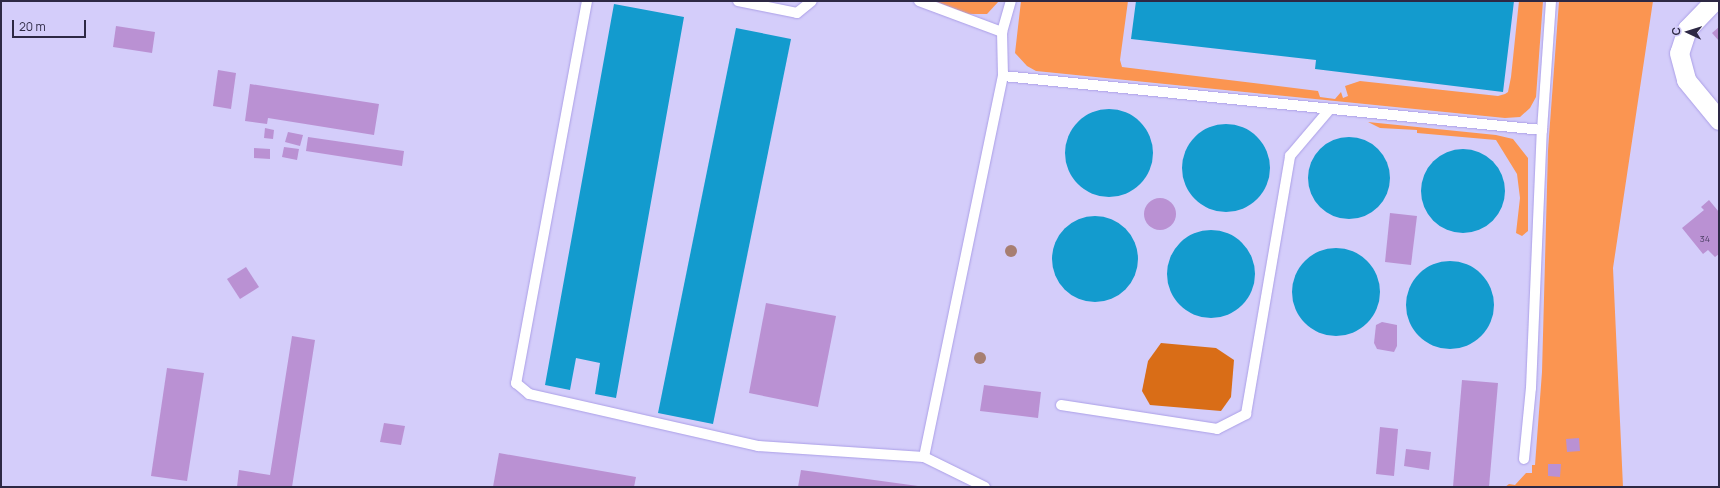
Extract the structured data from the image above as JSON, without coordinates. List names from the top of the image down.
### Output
{
  "house_numbers": ["34"],
  "scale_bar": "20 m",
  "north": "left"
}
